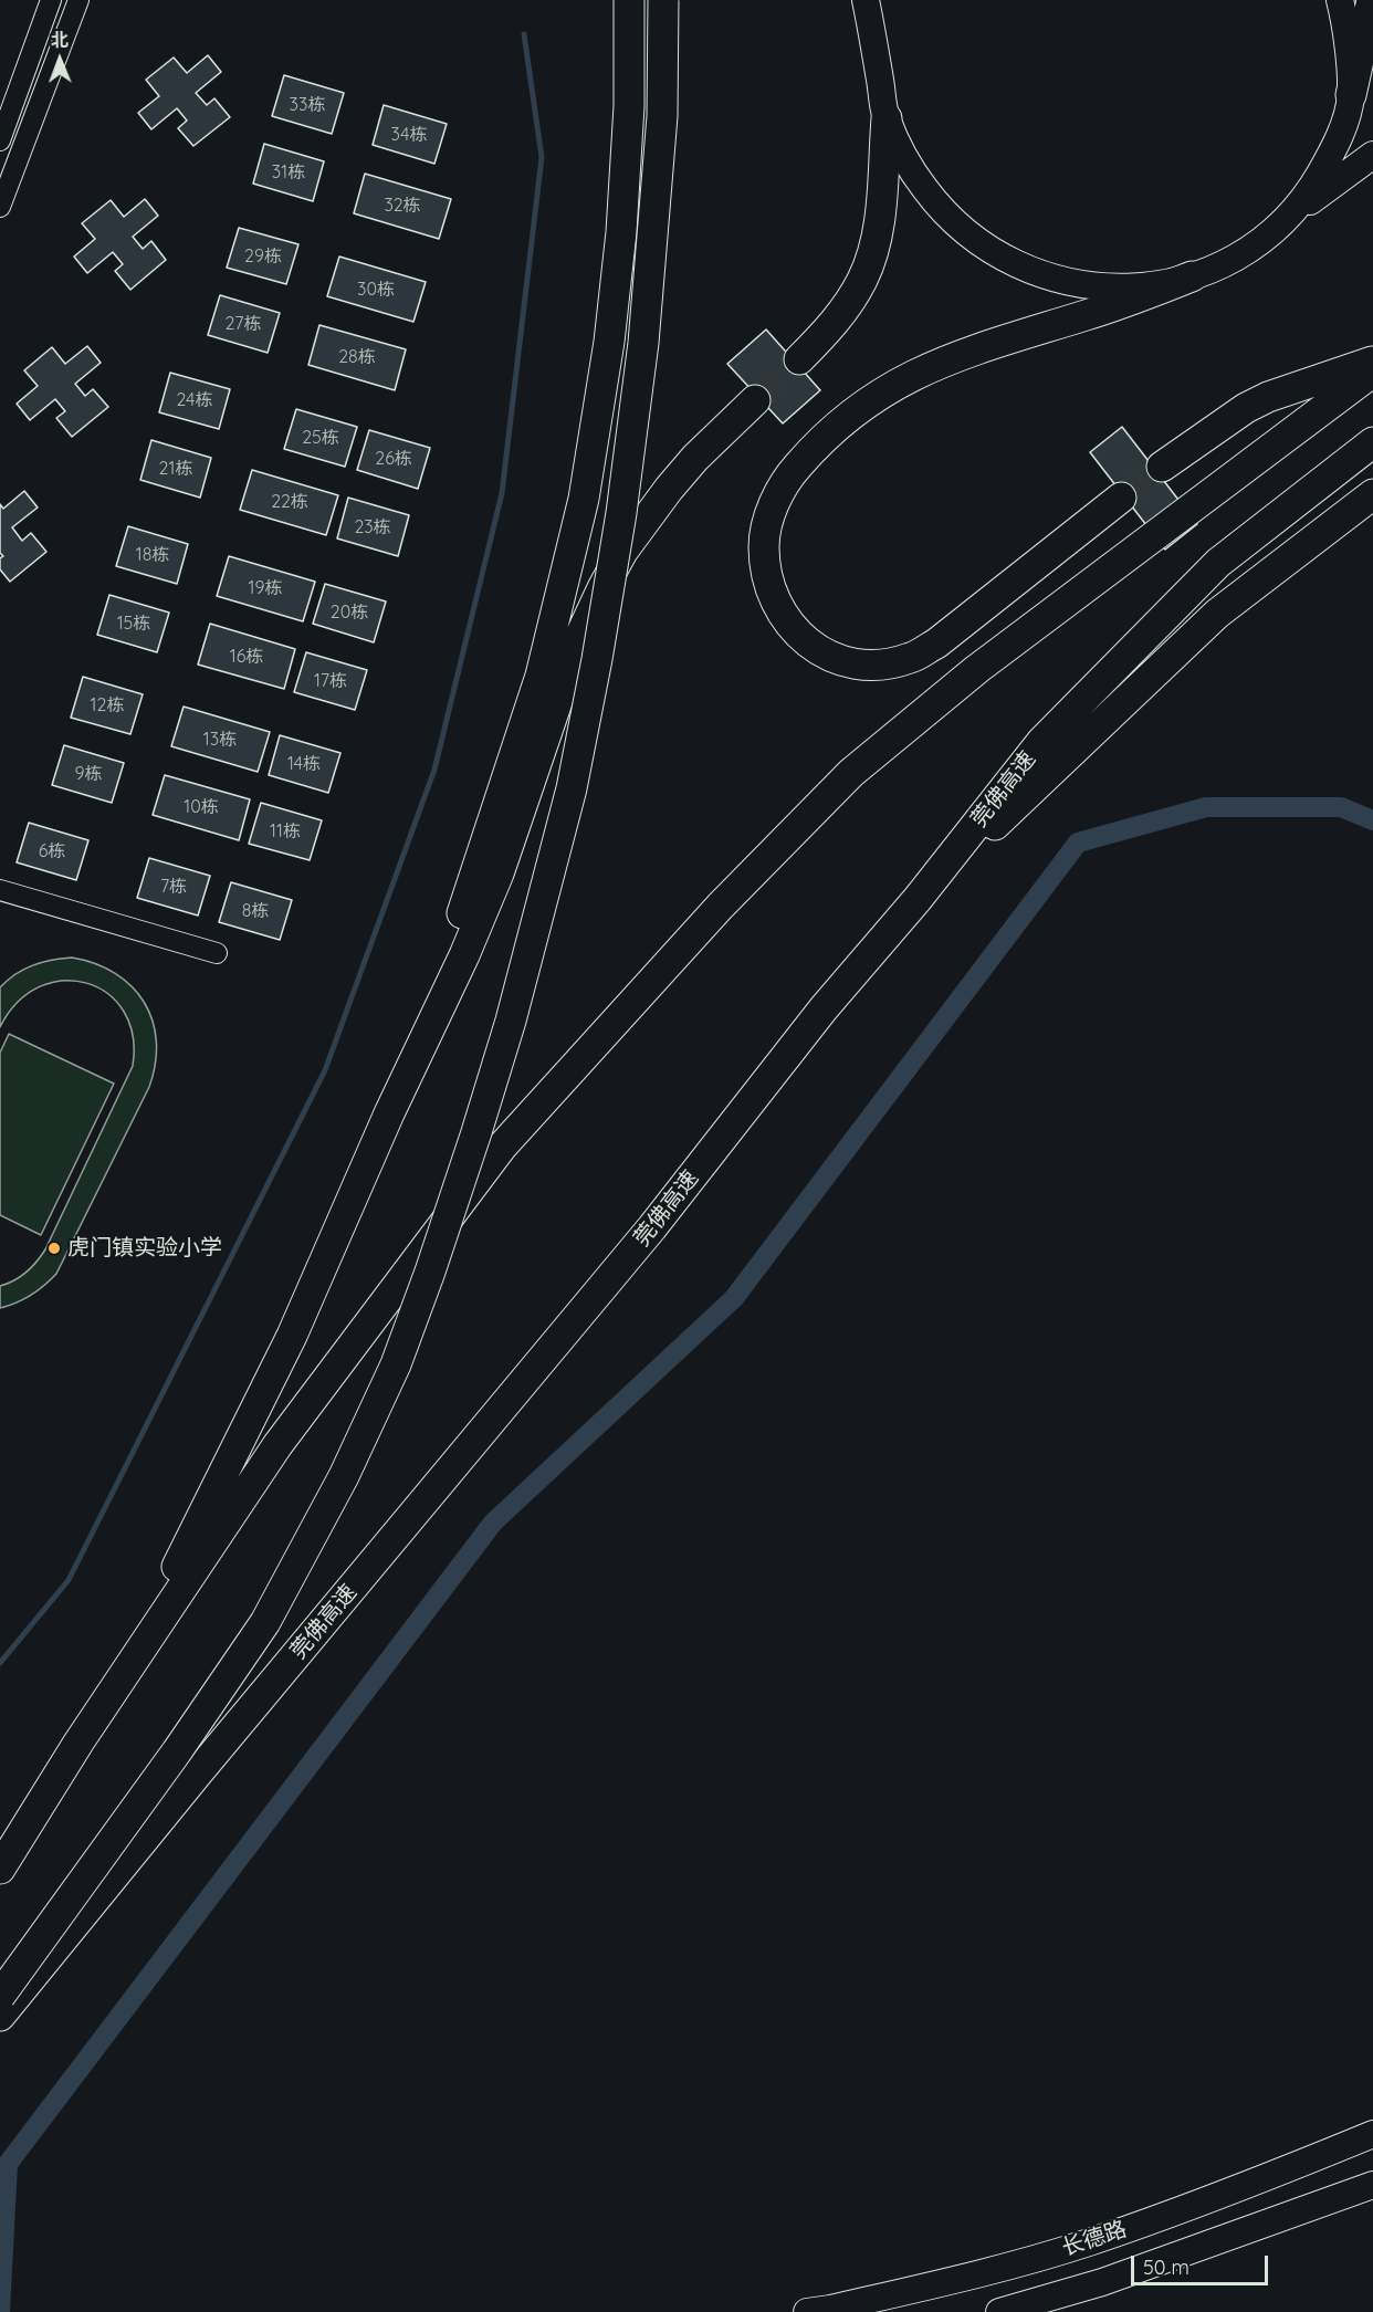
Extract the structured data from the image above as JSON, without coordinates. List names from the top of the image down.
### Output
{
  "streets": {
    "highway": ["莞佛高速"],
    "main road": ["长德路"]
  },
  "places": ["虎门镇实验小学"],
  "house_numbers": [
    "33栋",
    "34栋",
    "31栋",
    "32栋",
    "29栋",
    "30栋",
    "27栋",
    "28栋",
    "24栋",
    "25栋",
    "26栋",
    "21栋",
    "22栋",
    "23栋",
    "18栋",
    "19栋",
    "20栋",
    "15栋",
    "16栋",
    "17栋",
    "12栋",
    "13栋",
    "14栋",
    "9栋",
    "10栋",
    "11栋",
    "6栋",
    "7栋",
    "8栋"
  ],
  "scale_bar": "50 m",
  "north": "top"
}
